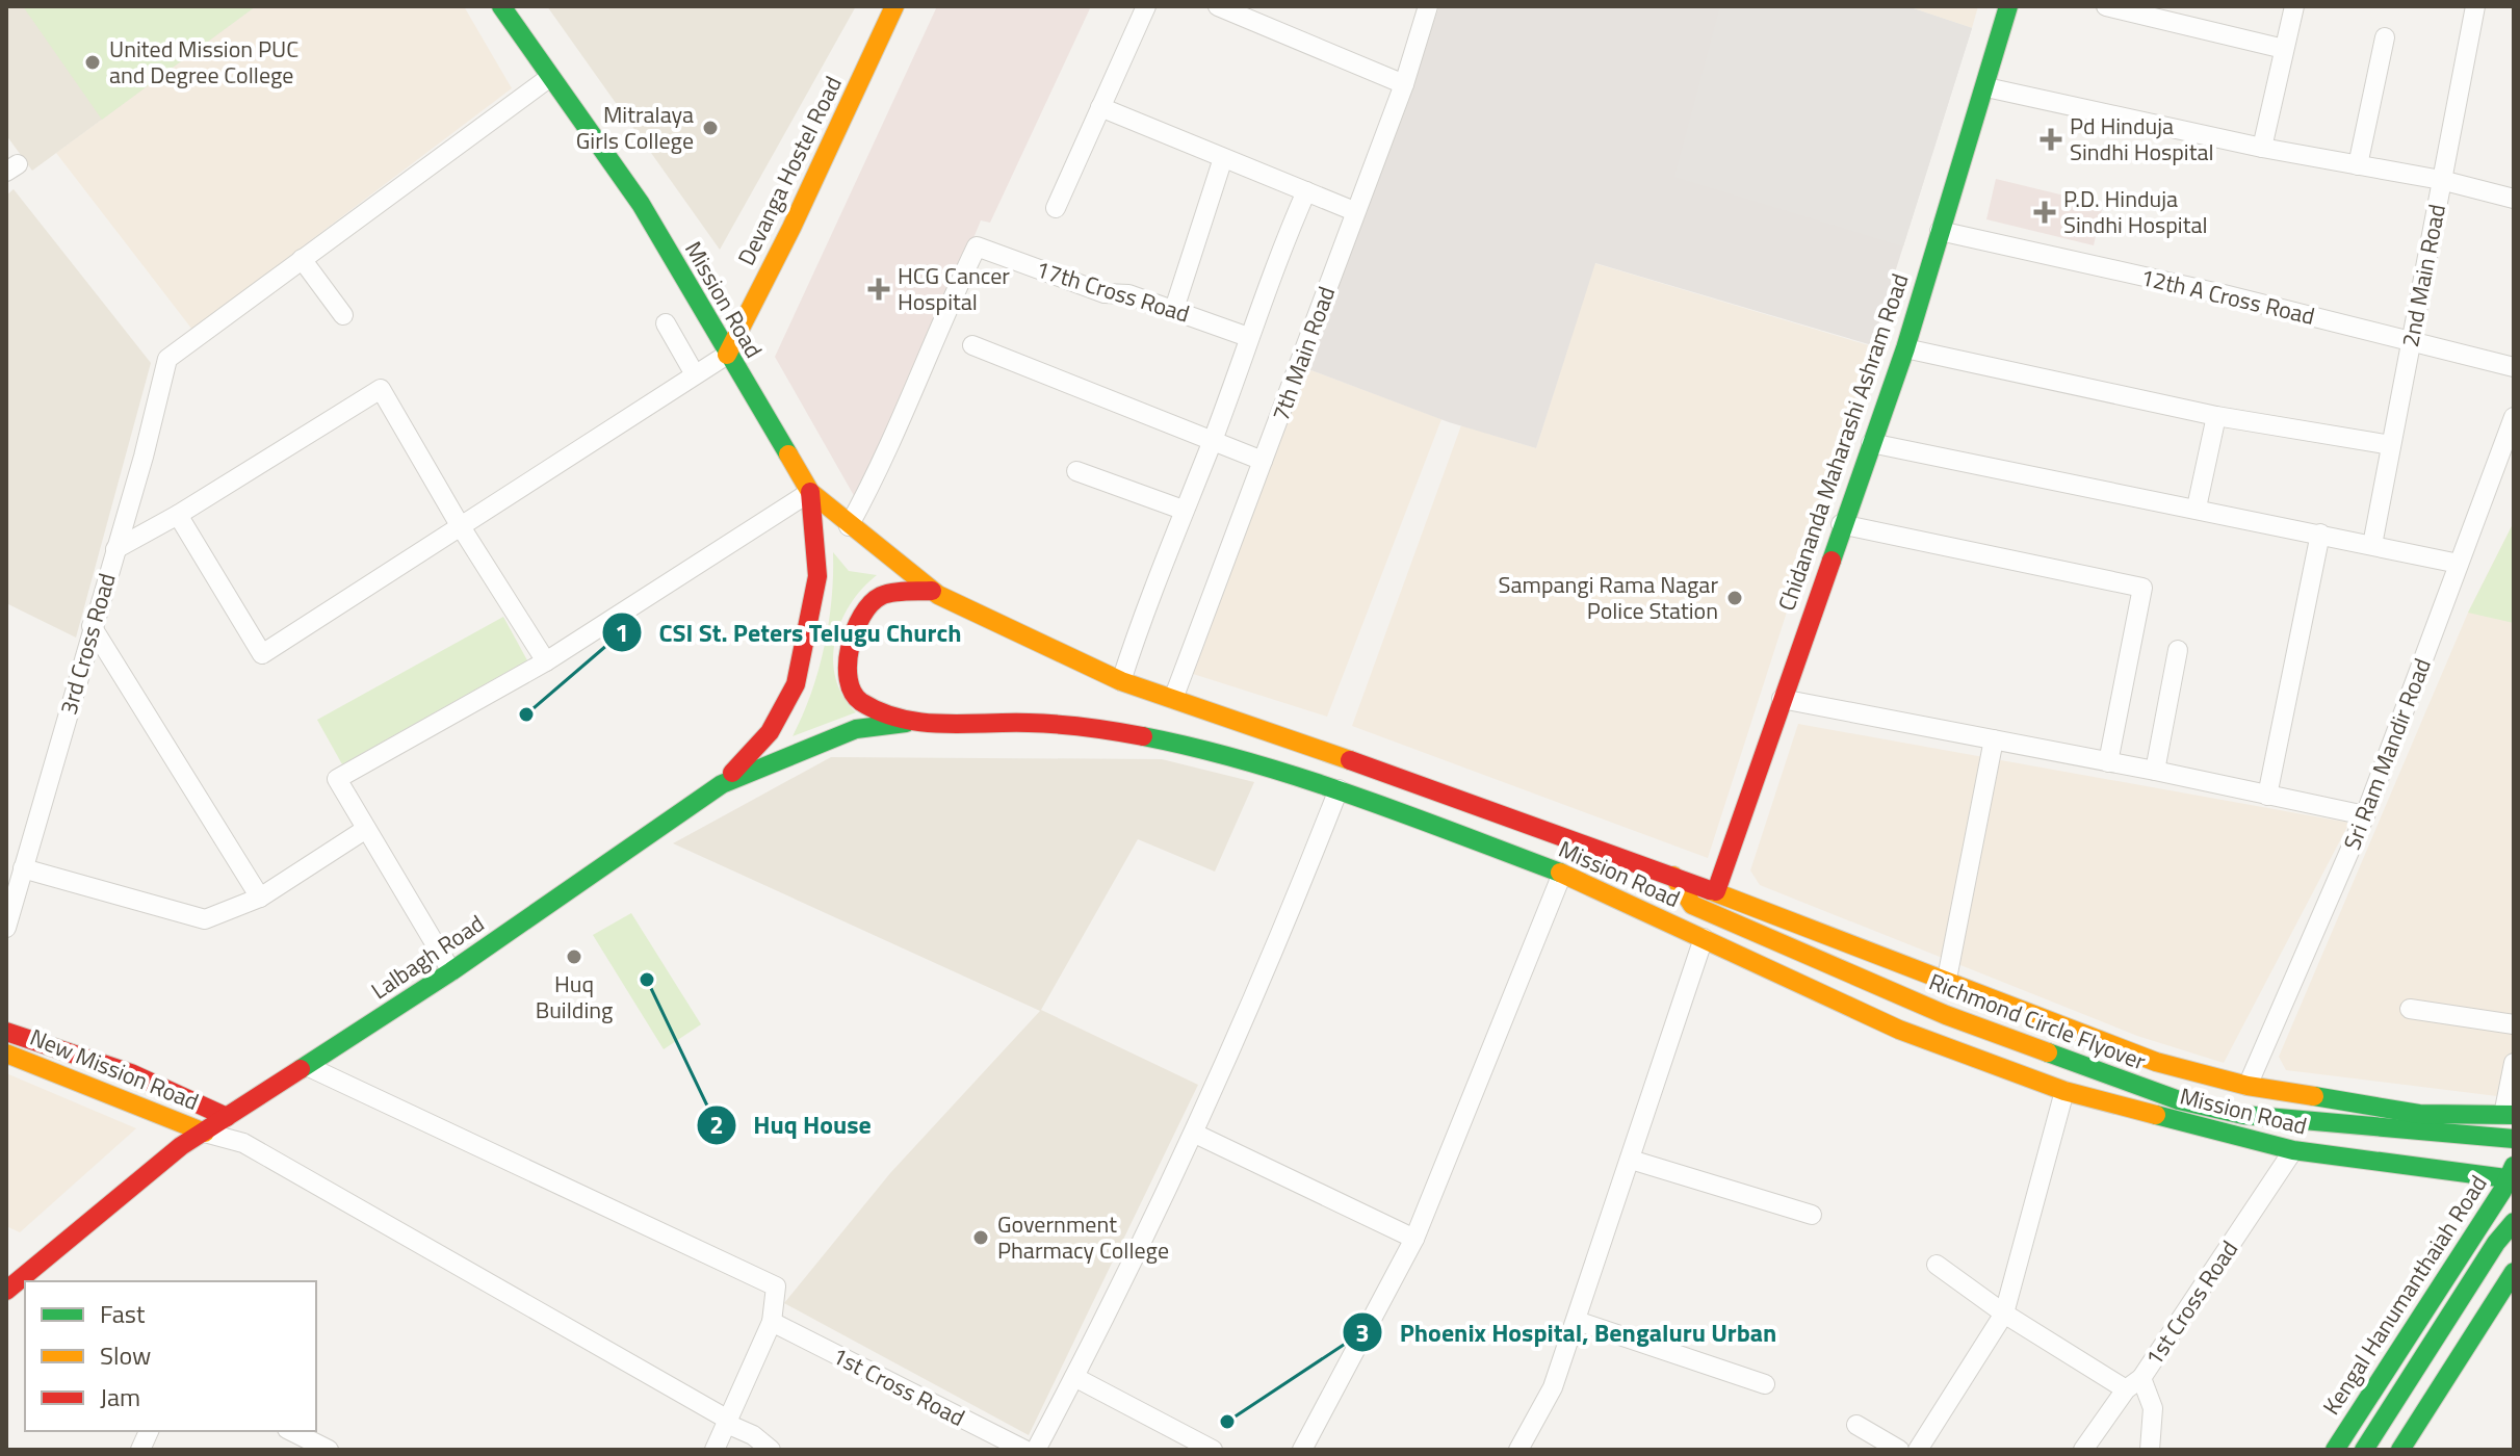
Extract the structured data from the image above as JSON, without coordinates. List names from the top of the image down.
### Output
{
  "streets": {
    "main road": [
      "Devanga Hostel Road",
      "Mission Road",
      "Chidananda Maharashi Ashram Road",
      "Lalbagh Road",
      "Richmond Circle Flyover",
      "New Mission Road",
      "Kengal Hanumanthaiah Road"
    ],
    "street": [
      "2nd Main Road",
      "17th Cross Road",
      "12th A Cross Road",
      "7th Main Road",
      "3rd Cross Road",
      "Sri Ram Mandir Road",
      "1st Cross Road"
    ]
  },
  "crossings": [
    ["Devanga Hostel Road", "Mission Road"],
    ["2nd Main Road", "12th A Cross Road"],
    ["17th Cross Road", "Mission Road"],
    ["12th A Cross Road", "Chidananda Maharashi Ashram Road"],
    ["Mission Road", "7th Main Road"],
    ["Mission Road", "Chidananda Maharashi Ashram Road"],
    ["Mission Road", "Sri Ram Mandir Road"],
    ["Mission Road", "Lalbagh Road"],
    ["Mission Road", "Richmond Circle Flyover"],
    ["Mission Road", "Kengal Hanumanthaiah Road"],
    ["Mission Road", "1st Cross Road"],
    ["Lalbagh Road", "New Mission Road"]
  ],
  "places": {
    "other": [
      "United Mission PUC and Degree College",
      "Mitralaya Girls College",
      "Sampangi Rama Nagar Police Station",
      "CSI St. Peters Telugu Church",
      "Huq Building",
      "Huq House",
      "Government Pharmacy College",
      "Phoenix Hospital, Bengaluru Urban"
    ],
    "health": ["Pd Hinduja Sindhi Hospital", "P.D. Hinduja Sindhi Hospital", "HCG Cancer Hospital"]
  },
  "legend": ["Fast", "Slow", "Jam"]
}
